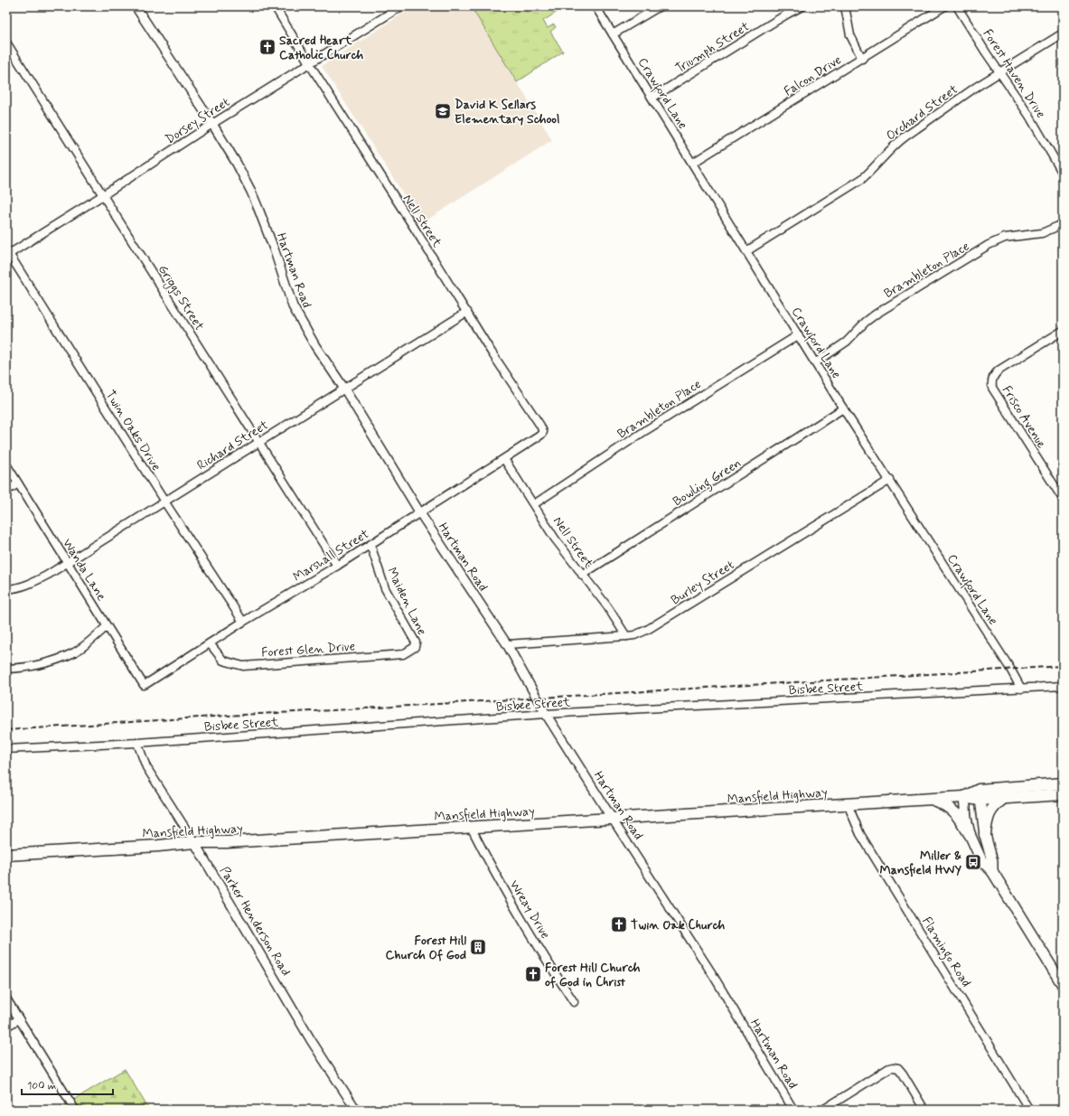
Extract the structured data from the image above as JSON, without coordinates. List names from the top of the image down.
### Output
{
  "streets": {
    "main road": ["Mansfield Highway"],
    "street": [
      "Triumph Street",
      "Forest Haven Drive",
      "Falcon Drive",
      "Crawford Lane",
      "Orchard Street",
      "Dorsey Street",
      "Nell Street",
      "Brambleton Place",
      "Hartman Road",
      "Griggs Street",
      "Frisco Avenue",
      "Twin Oaks Drive",
      "Richard Street",
      "Bowling Green",
      "Marshall Street",
      "Wanda Lane",
      "Burley Street",
      "Maiden Lane",
      "Forest Glen Drive",
      "Bisbee Street",
      "Wreay Drive",
      "Parker Henderson Road",
      "Flamingo Road"
    ]
  },
  "crossings": [
    ["Triumph Street", "Crawford Lane"],
    ["Forest Haven Drive", "Orchard Street"],
    ["Falcon Drive", "Crawford Lane"],
    ["Crawford Lane", "Orchard Street"],
    ["Crawford Lane", "Brambleton Place"],
    ["Crawford Lane", "Bowling Green"],
    ["Crawford Lane", "Burley Street"],
    ["Crawford Lane", "Bisbee Street"],
    ["Dorsey Street", "Nell Street"],
    ["Dorsey Street", "Hartman Road"],
    ["Dorsey Street", "Griggs Street"],
    ["Dorsey Street", "Twin Oaks Drive"],
    ["Nell Street", "Brambleton Place"],
    ["Nell Street", "Richard Street"],
    ["Nell Street", "Bowling Green"],
    ["Nell Street", "Marshall Street"],
    ["Nell Street", "Burley Street"],
    ["Hartman Road", "Richard Street"],
    ["Hartman Road", "Marshall Street"],
    ["Hartman Road", "Burley Street"],
    ["Hartman Road", "Bisbee Street"],
    ["Hartman Road", "Mansfield Highway"],
    ["Griggs Street", "Richard Street"],
    ["Griggs Street", "Marshall Street"],
    ["Twin Oaks Drive", "Richard Street"],
    ["Twin Oaks Drive", "Marshall Street"],
    ["Richard Street", "Wanda Lane"],
    ["Marshall Street", "Wanda Lane"],
    ["Marshall Street", "Maiden Lane"],
    ["Marshall Street", "Forest Glen Drive"],
    ["Maiden Lane", "Forest Glen Drive"],
    ["Bisbee Street", "Parker Henderson Road"],
    ["Mansfield Highway", "Wreay Drive"],
    ["Mansfield Highway", "Parker Henderson Road"],
    ["Mansfield Highway", "Flamingo Road"]
  ],
  "places": {
    "church": ["Sacred Heart Catholic Church", "Twin Oak Church", "Forest Hill Church of God in Christ"],
    "school or university": ["David K Sellars Elementary School"],
    "bus stop": ["Miller & Mansfield HWY"],
    "building": ["Forest Hill Church Of God"]
  },
  "scale_bar": "100 m"
}
